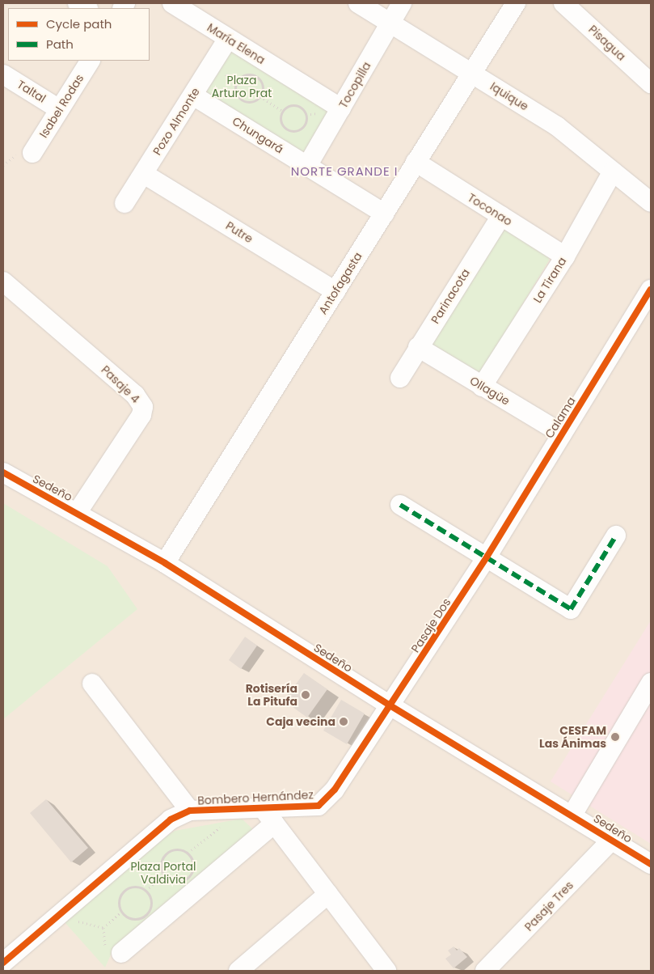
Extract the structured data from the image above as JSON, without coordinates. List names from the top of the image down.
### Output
{
  "streets": {
    "street": [
      "Pisagua",
      "María Elena",
      "Tocopilla",
      "Taltal",
      "Iquique",
      "Isabel Rodas",
      "Pozo Almonte",
      "Chungará",
      "Toconao",
      "Putre",
      "La Tirana",
      "Antofagasta",
      "Parinacota",
      "Pasaje 4",
      "Ollagüe",
      "Calama",
      "Sedeño",
      "Pasaje Dos",
      "Bombero Hernández",
      "Pasaje Tres"
    ]
  },
  "crossings": [
    ["María Elena", "Tocopilla"],
    ["María Elena", "Pozo Almonte"],
    ["Tocopilla", "Iquique"],
    ["Tocopilla", "Chungará"],
    ["Taltal", "Isabel Rodas"],
    ["Iquique", "La Tirana"],
    ["Iquique", "Antofagasta"],
    ["Pozo Almonte", "Chungará"],
    ["Pozo Almonte", "Putre"],
    ["Chungará", "Antofagasta"],
    ["Toconao", "La Tirana"],
    ["Toconao", "Antofagasta"],
    ["Toconao", "Parinacota"],
    ["Putre", "Antofagasta"],
    ["La Tirana", "Ollagüe"],
    ["Antofagasta", "Sedeño"],
    ["Parinacota", "Ollagüe"],
    ["Pasaje 4", "Sedeño"],
    ["Ollagüe", "Calama"],
    ["Calama", "Pasaje Dos"],
    ["Sedeño", "Pasaje Dos"],
    ["Sedeño", "Bombero Hernández"],
    ["Sedeño", "Pasaje Tres"],
    ["Pasaje Dos", "Bombero Hernández"]
  ],
  "districts": ["NORTE GRANDE I"],
  "parks": ["Plaza Arturo Prat", "Plaza Portal Valdivia"],
  "places": ["Rotisería La Pitufa", "Caja vecina", "CESFAM Las Ánimas"],
  "legend": ["Cycle path", "Path"]
}
